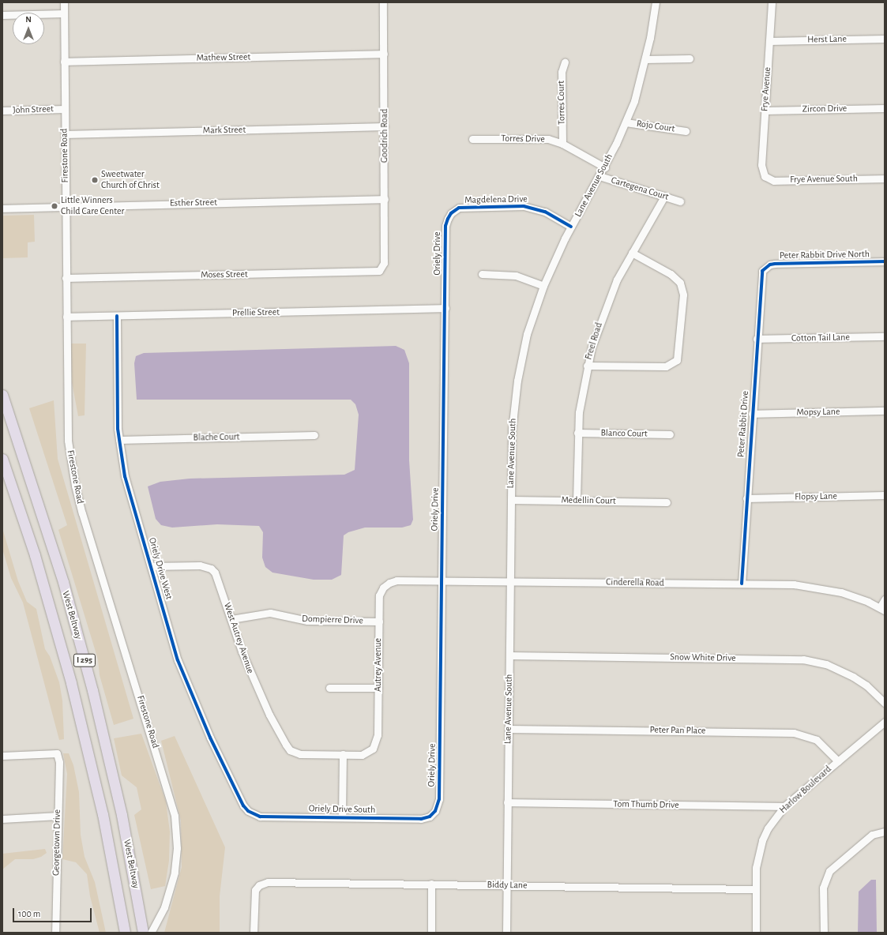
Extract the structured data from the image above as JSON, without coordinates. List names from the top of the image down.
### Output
{
  "streets": {
    "highway": ["West Beltway", "I 295"],
    "street": [
      "Herst Lane",
      "Mathew Street",
      "Frye Avenue",
      "Torres Court",
      "Zircon Drive",
      "John Street",
      "Rojo Court",
      "Mark Street",
      "Goodrich Road",
      "Torres Drive",
      "Firestone Road",
      "Frye Avenue South",
      "Lane Avenue South",
      "Cartegena Court",
      "Magdelena Drive",
      "Esther Street",
      "Oriely Drive",
      "Peter Rabbit Drive North",
      "Moses Street",
      "Prellie Street",
      "Cotton Tail Lane",
      "Freel Road",
      "Mopsy Lane",
      "Peter Rabbit Drive",
      "Blanco Court",
      "Blache Court",
      "Flopsy Lane",
      "Medellin Court",
      "Oriely Drive West",
      "Cinderella Road",
      "Dompierre Drive",
      "West Autrey Avenue",
      "Snow White Drive",
      "Autrey Avenue",
      "Peter Pan Place",
      "Harlow Boulevard",
      "Tom Thumb Drive",
      "Oriely Drive South",
      "Georgetown Drive",
      "Biddy Lane"
    ]
  },
  "crossings": [
    ["Herst Lane", "Frye Avenue"],
    ["Mathew Street", "Goodrich Road"],
    ["Mathew Street", "Firestone Road"],
    ["Frye Avenue", "Zircon Drive"],
    ["Frye Avenue", "Frye Avenue South"],
    ["Torres Court", "Torres Drive"],
    ["John Street", "Firestone Road"],
    ["Rojo Court", "Lane Avenue South"],
    ["Mark Street", "Goodrich Road"],
    ["Mark Street", "Firestone Road"],
    ["Goodrich Road", "Esther Street"],
    ["Goodrich Road", "Moses Street"],
    ["Torres Drive", "Lane Avenue South"],
    ["Firestone Road", "Esther Street"],
    ["Firestone Road", "Moses Street"],
    ["Firestone Road", "Prellie Street"],
    ["Lane Avenue South", "Cartegena Court"],
    ["Lane Avenue South", "Magdelena Drive"],
    ["Lane Avenue South", "Medellin Court"],
    ["Lane Avenue South", "Cinderella Road"],
    ["Lane Avenue South", "Snow White Drive"],
    ["Lane Avenue South", "Peter Pan Place"],
    ["Lane Avenue South", "Tom Thumb Drive"],
    ["Lane Avenue South", "Biddy Lane"],
    ["Cartegena Court", "Freel Road"],
    ["Magdelena Drive", "Oriely Drive"],
    ["Oriely Drive", "Prellie Street"],
    ["Oriely Drive", "Cinderella Road"],
    ["Oriely Drive", "Oriely Drive South"],
    ["Peter Rabbit Drive North", "Peter Rabbit Drive"],
    ["Prellie Street", "Oriely Drive West"],
    ["Cotton Tail Lane", "Peter Rabbit Drive"],
    ["Freel Road", "Blanco Court"],
    ["Freel Road", "Medellin Court"],
    ["Mopsy Lane", "Peter Rabbit Drive"],
    ["Peter Rabbit Drive", "Flopsy Lane"],
    ["Peter Rabbit Drive", "Cinderella Road"],
    ["Blache Court", "Oriely Drive West"],
    ["Oriely Drive West", "West Autrey Avenue"],
    ["Oriely Drive West", "Oriely Drive South"],
    ["Cinderella Road", "Autrey Avenue"],
    ["Dompierre Drive", "West Autrey Avenue"],
    ["Dompierre Drive", "Autrey Avenue"],
    ["West Autrey Avenue", "Autrey Avenue"],
    ["Peter Pan Place", "Harlow Boulevard"],
    ["Harlow Boulevard", "Tom Thumb Drive"],
    ["Harlow Boulevard", "Biddy Lane"]
  ],
  "places": ["Sweetwater Church of Christ", "Little Winners Child Care Center"],
  "scale_bar": "100 m",
  "north": "top"
}
